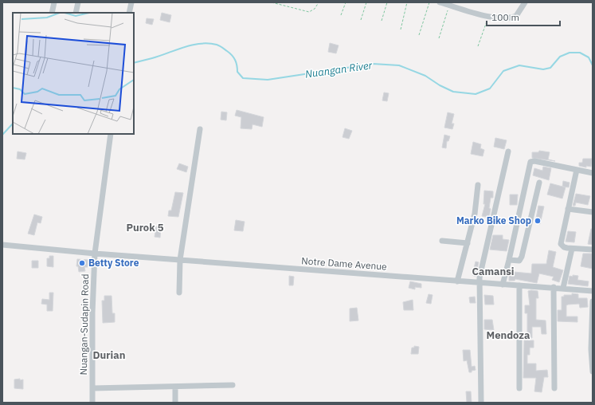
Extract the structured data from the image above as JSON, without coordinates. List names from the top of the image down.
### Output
{
  "streets": {
    "street": ["Notre Dame Avenue", "Nuangan-Sudapin Road"]
  },
  "crossings": [
    ["Notre Dame Avenue", "Nuangan-Sudapin Road"]
  ],
  "districts": [
    "Purok 5",
    "Camansi",
    "Mendoza",
    "Durian"
  ],
  "water": ["Nuangan River"],
  "places": ["Marko Bike Shop", "Betty Store"],
  "scale_bar": "100 m"
}
